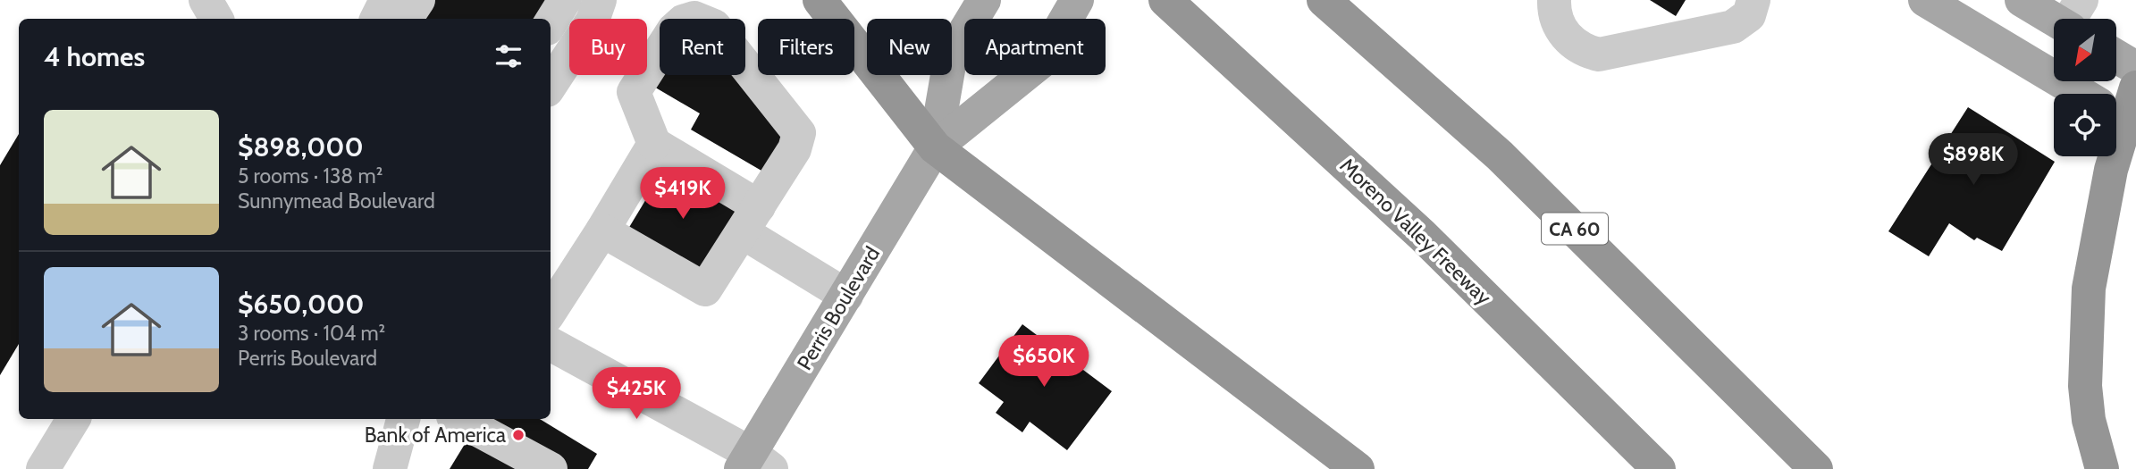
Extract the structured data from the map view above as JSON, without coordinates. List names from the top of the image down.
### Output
{
  "streets": {
    "highway": ["CA 60", "Moreno Valley Freeway"],
    "main road": ["Perris Boulevard"]
  },
  "places": ["Bank of America"],
  "north": "bottom left",
  "page": {
    "chip": [
      "Buy",
      "Rent",
      "Filters",
      "New",
      "Apartment"
    ],
    "heading": "4 homes",
    "list": [
      {
        "name": "$898,000",
        "note": "5 rooms · 138 m² · Sunnymead Boulevard"
      },
      {
        "name": "$650,000",
        "note": "3 rooms · 104 m² · Perris Boulevard"
      }
    ],
    "price": [
      "$898K",
      "$419K",
      "$650K",
      "$425K"
    ]
  }
}
